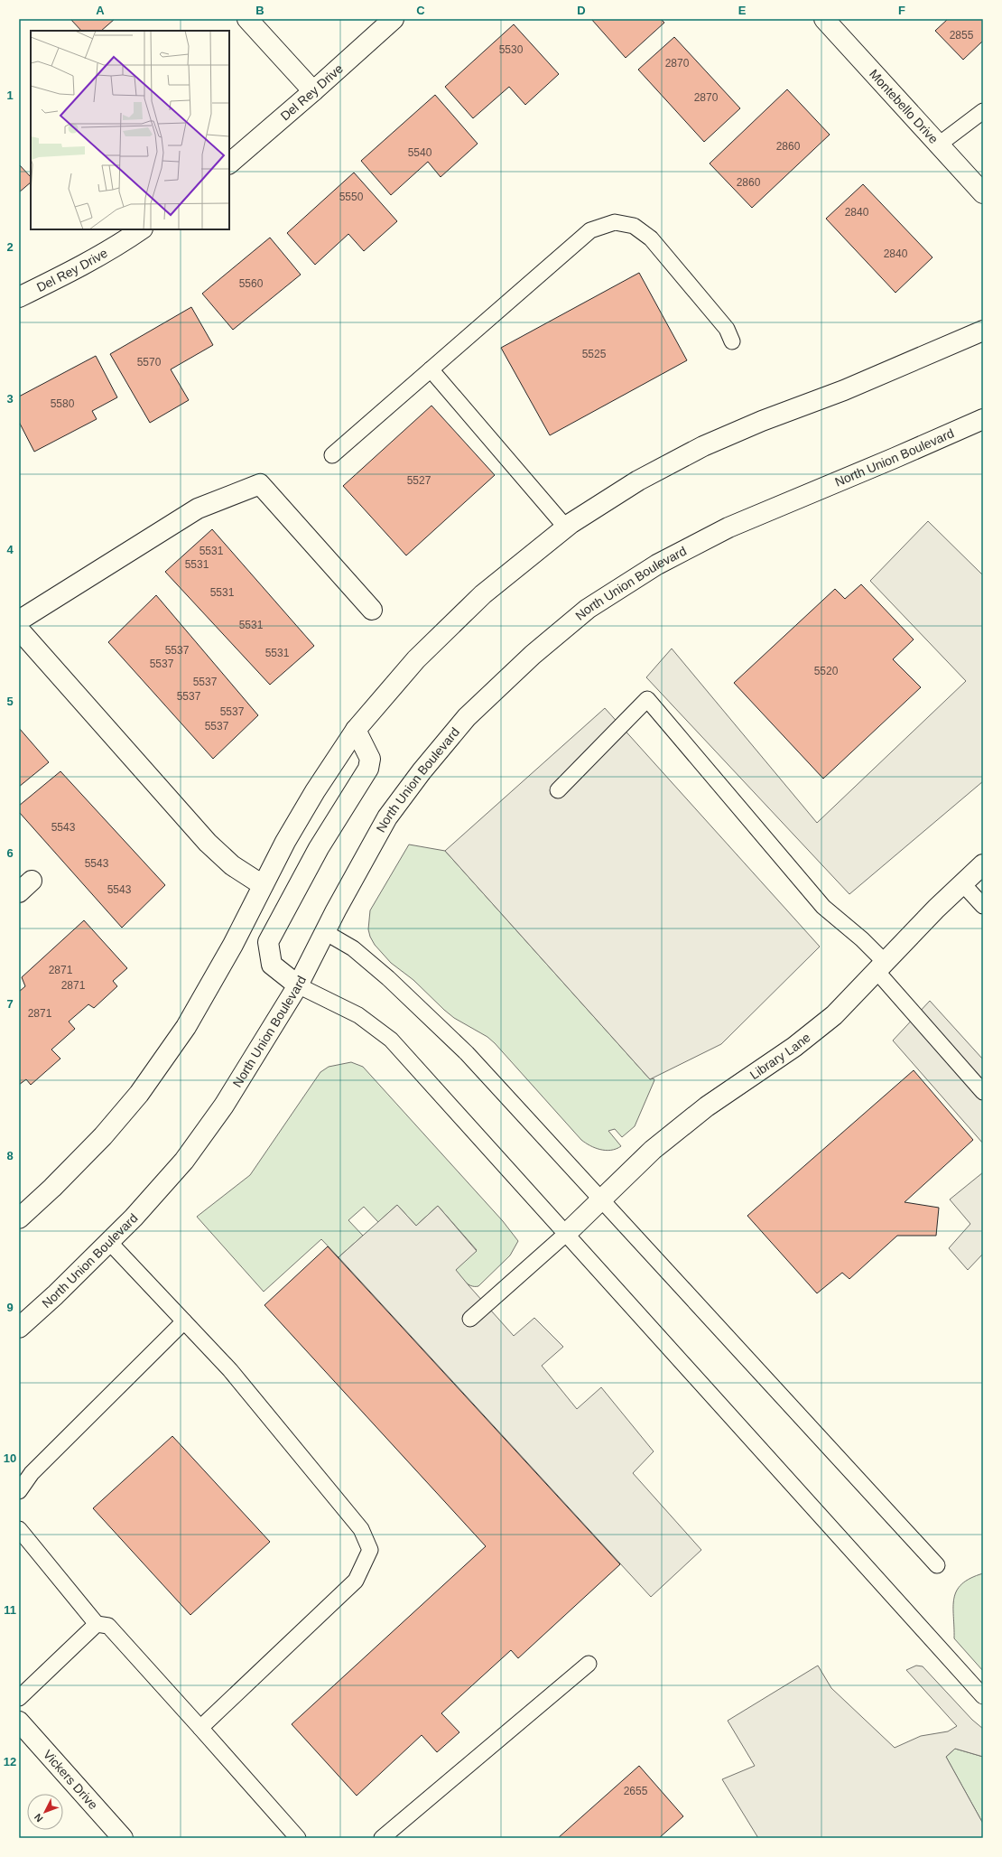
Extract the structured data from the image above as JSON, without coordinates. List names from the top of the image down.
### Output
{
  "streets": {
    "main road": [
      "Del Rey Drive",
      "Montebello Drive",
      "North Union Boulevard",
      "Library Lane",
      "Vickers Drive"
    ]
  },
  "house_numbers": [
    "2855",
    "5530",
    "2870",
    "2870",
    "2860",
    "5540",
    "2860",
    "5550",
    "2840",
    "2840",
    "5560",
    "5525",
    "5570",
    "5580",
    "5527",
    "5531",
    "5531",
    "5531",
    "5531",
    "5537",
    "5531",
    "5537",
    "5520",
    "5537",
    "5537",
    "5537",
    "5537",
    "5543",
    "5543",
    "5543",
    "2871",
    "2871",
    "2871",
    "2655"
  ],
  "north": "bottom left",
  "grid": {
    "columns": [
      "A",
      "B",
      "C",
      "D",
      "E",
      "F"
    ],
    "rows": [
      "1",
      "2",
      "3",
      "4",
      "5",
      "6",
      "7",
      "8",
      "9",
      "10",
      "11",
      "12"
    ]
  }
}
